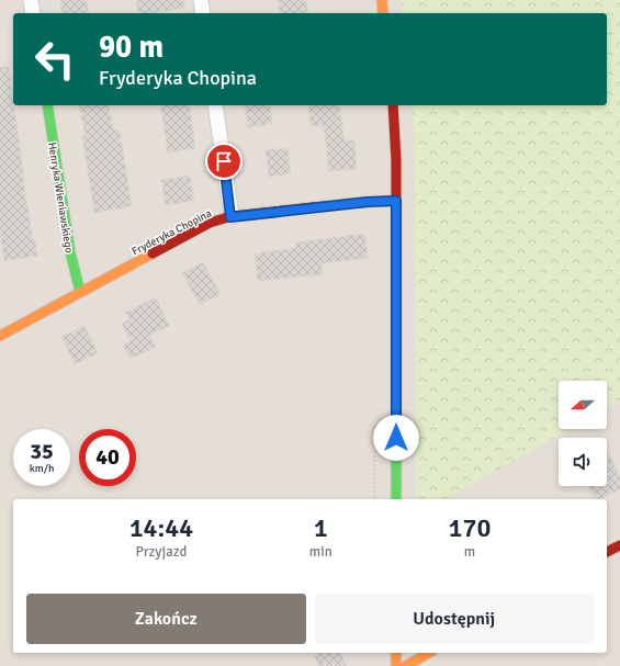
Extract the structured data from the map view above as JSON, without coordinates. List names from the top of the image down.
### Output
{
  "streets": {
    "street": ["Henryka Wieniawskiego", "Fryderyka Chopina"]
  },
  "crossings": [
    ["Henryka Wieniawskiego", "Fryderyka Chopina"]
  ],
  "north": "left",
  "page": {
    "turn": ["90 m", "Fryderyka Chopina"],
    "speed": "35 km/h",
    "limit": "40",
    "eta": [
      "14:44",
      "Przyjazd",
      "1",
      "min",
      "170",
      "m"
    ],
    "buttons": ["Zakończ", "Udostępnij"]
  }
}
